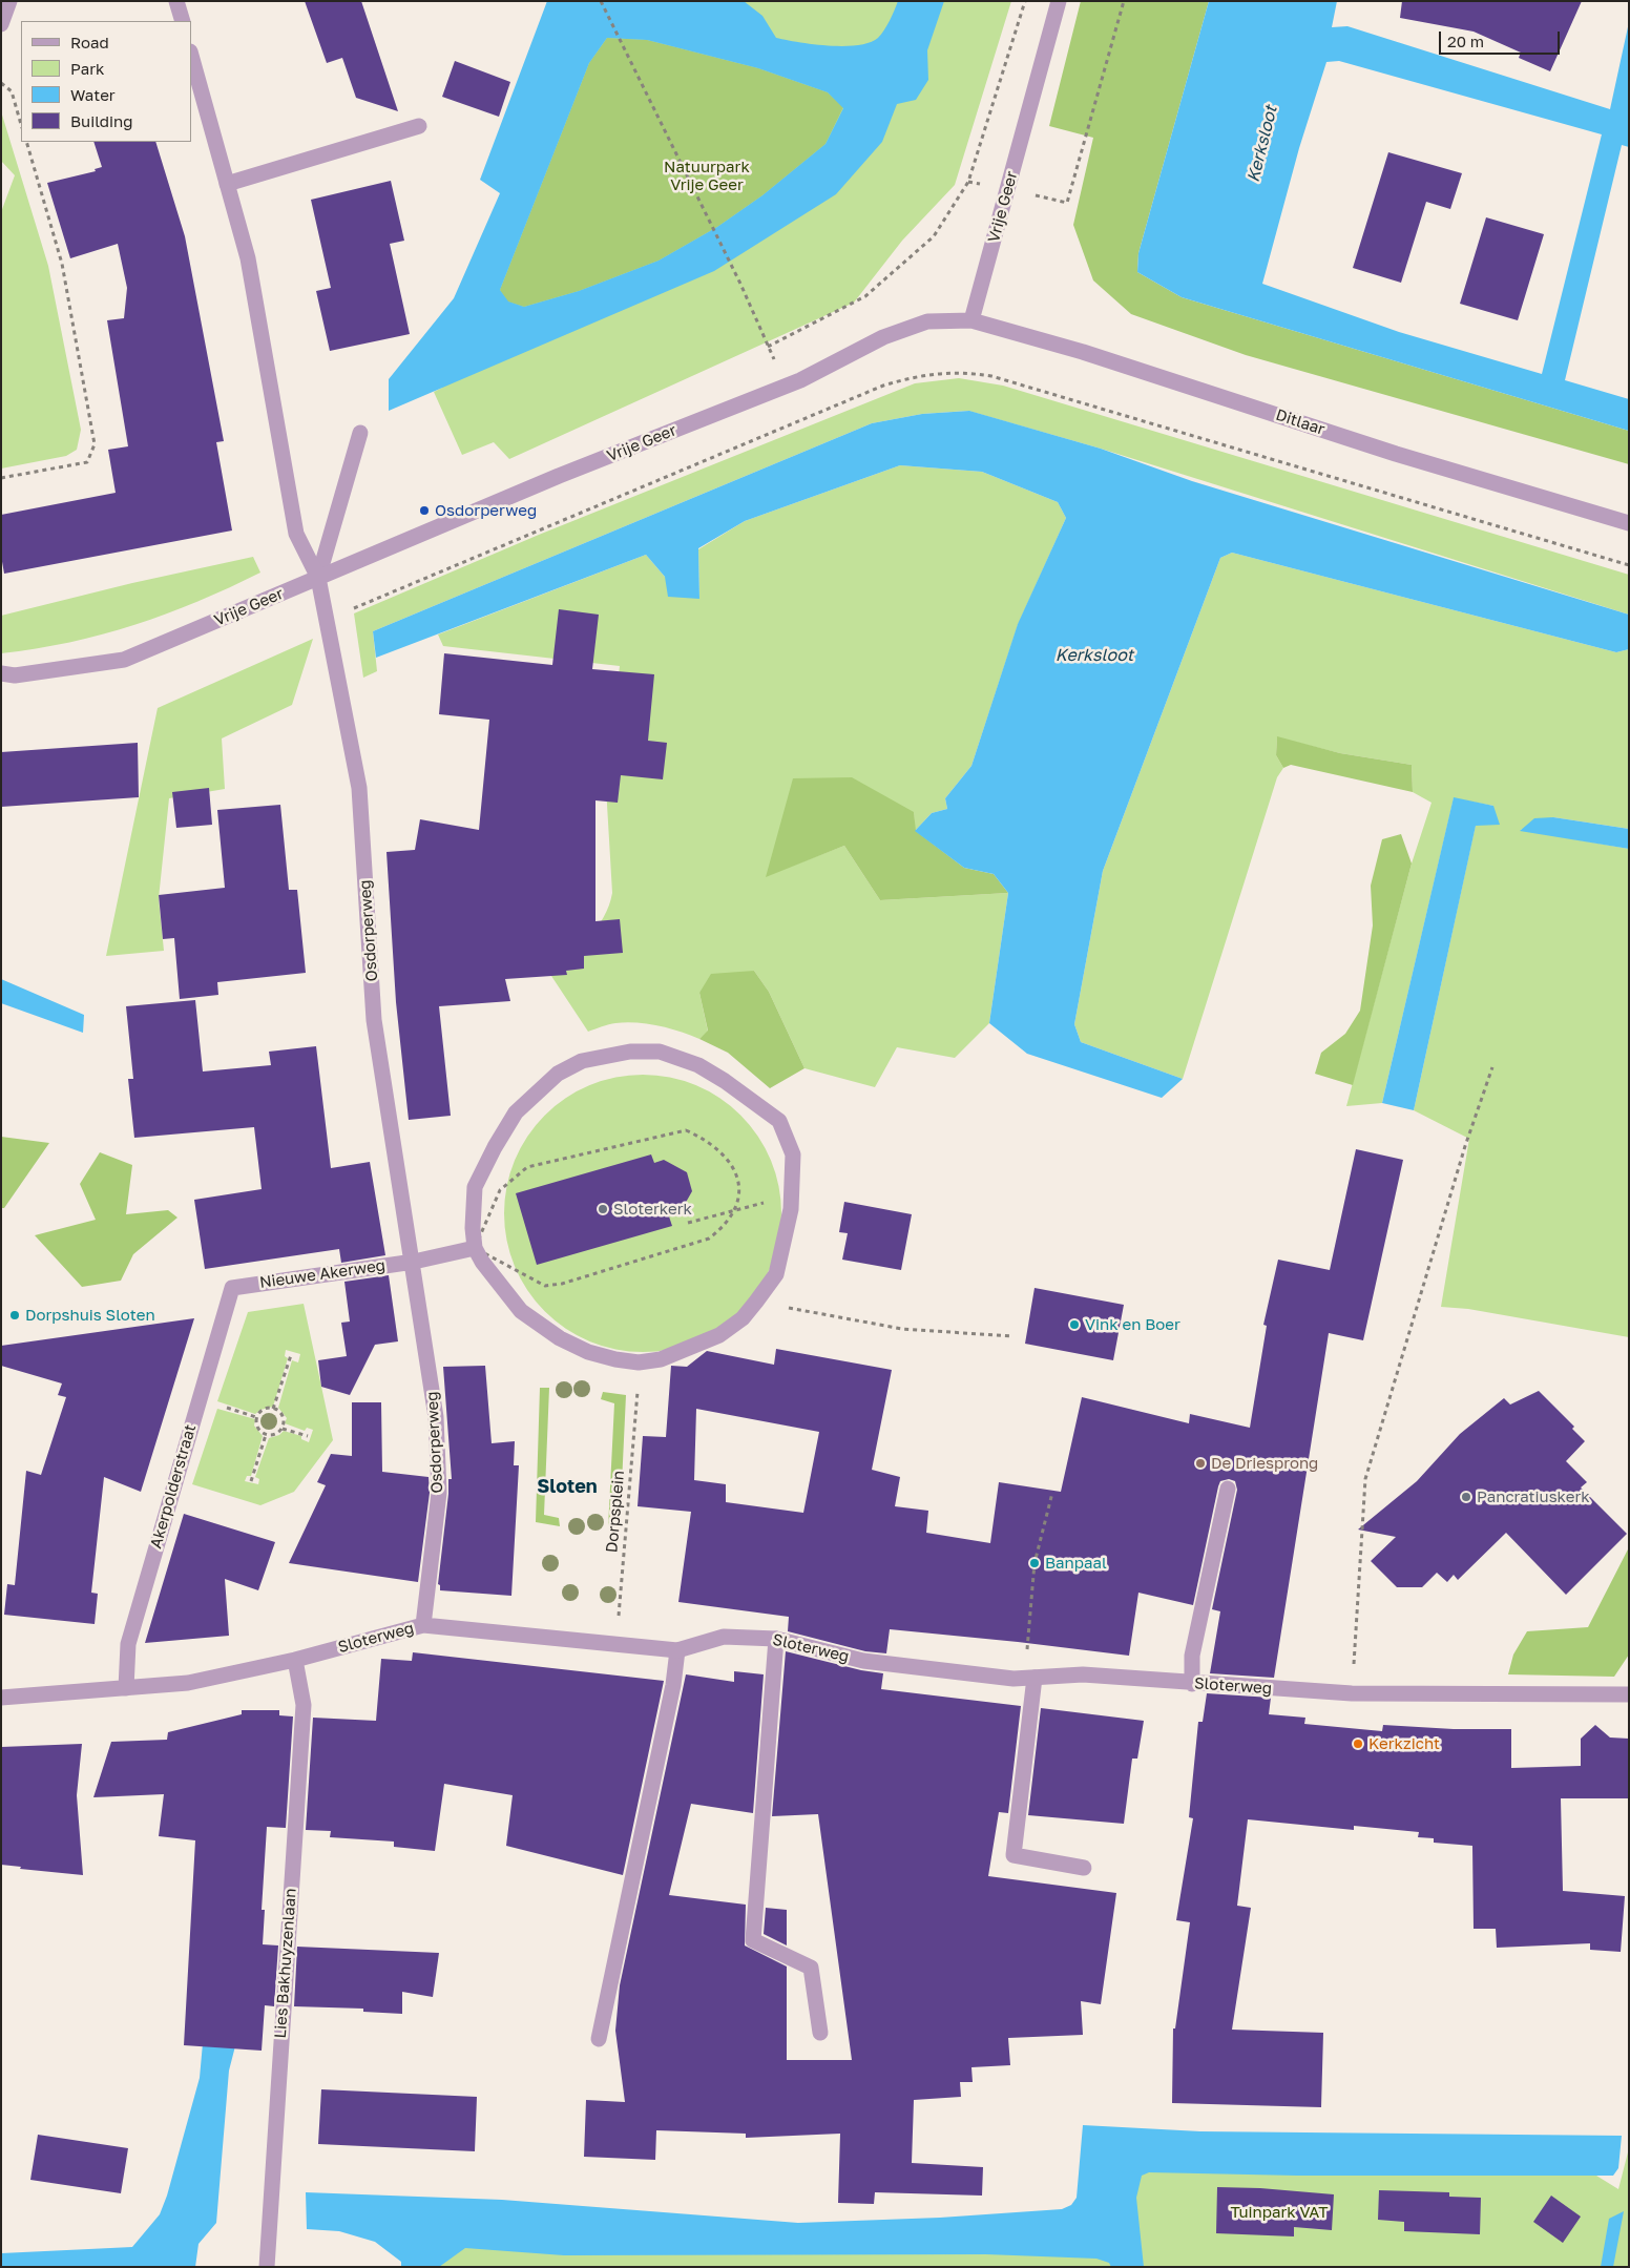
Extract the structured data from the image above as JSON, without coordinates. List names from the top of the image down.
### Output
{
  "streets": {
    "street": [
      "Vrije Geer",
      "Ditlaar",
      "Osdorperweg",
      "Nieuwe Akerweg",
      "Akerpolderstraat",
      "Sloterweg",
      "Lies Bakhuyzenlaan"
    ],
    "path": ["Dorpsplein"]
  },
  "crossings": [
    ["Vrije Geer", "Ditlaar"],
    ["Vrije Geer", "Osdorperweg"],
    ["Osdorperweg", "Nieuwe Akerweg"],
    ["Osdorperweg", "Sloterweg"],
    ["Nieuwe Akerweg", "Akerpolderstraat"],
    ["Akerpolderstraat", "Sloterweg"],
    ["Dorpsplein", "Sloterweg"],
    ["Sloterweg", "Lies Bakhuyzenlaan"]
  ],
  "districts": ["Sloten"],
  "water": ["Kerksloot"],
  "parks": ["Natuurpark Vrije Geer", "Tuinpark VAT"],
  "places": [
    "Osdorperweg",
    "Sloterkerk",
    "Dorpshuis Sloten",
    "Vink en Boer",
    "De Driesprong",
    "Pancratiuskerk",
    "Banpaal",
    "Kerkzicht"
  ],
  "legend": [
    "Road",
    "Park",
    "Water",
    "Building"
  ],
  "scale_bar": "20 m"
}
